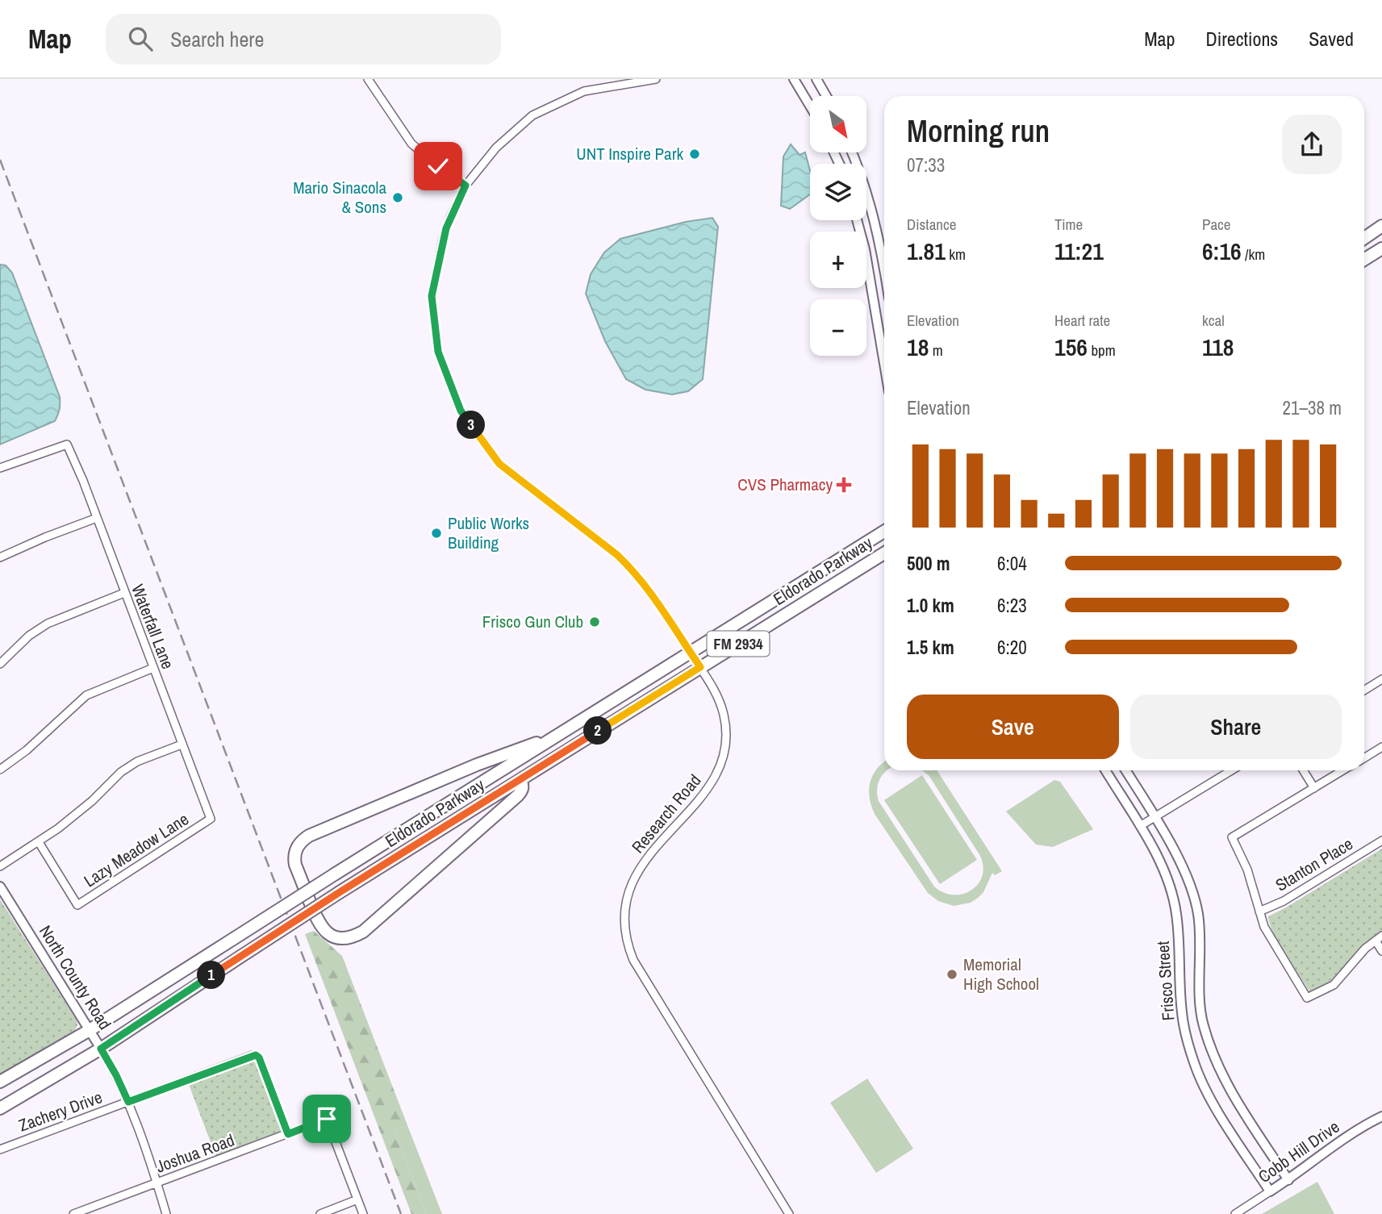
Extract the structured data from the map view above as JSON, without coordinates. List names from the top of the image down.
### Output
{
  "streets": {
    "main road": ["Eldorado Parkway", "FM 2934"],
    "street": [
      "Waterfall Lane",
      "Research Road",
      "Lazy Meadow Lane",
      "Stanton Place",
      "North County Road",
      "Frisco Street",
      "Zachery Drive",
      "Cobb Hill Drive",
      "Joshua Road"
    ]
  },
  "crossings": [
    ["Eldorado Parkway", "Research Road"],
    ["Eldorado Parkway", "North County Road"],
    ["Waterfall Lane", "Lazy Meadow Lane"],
    ["North County Road", "Zachery Drive"],
    ["North County Road", "Joshua Road"],
    ["Frisco Street", "Cobb Hill Drive"],
    ["Zachery Drive", "Joshua Road"]
  ],
  "places": {
    "other": [
      "UNT Inspire Park",
      "Mario Sinacola & Sons",
      "Public Works Building",
      "Frisco Gun Club",
      "Memorial High School"
    ],
    "health": ["CVS Pharmacy"]
  },
  "north": "bottom right",
  "page": {
    "header": "Map",
    "search": "Search here",
    "nav": ["Map", "Directions", "Saved"],
    "map_buttons": ["+", "−"],
    "heading": ["Morning run", "07:33"],
    "stats": [
      ["Distance", "1.81 km"],
      ["Time", "11:21"],
      ["Pace", "6:16 /km"],
      ["Elevation", "18 m"],
      ["Heart rate", "156 bpm"],
      ["kcal", "118"]
    ],
    "chart": ["Elevation", "21–38 m"],
    "pins": ["3", "2", "1"],
    "list": [
      {
        "name": "500 m",
        "note": "6:04"
      },
      {
        "name": "1.0 km",
        "note": "6:23"
      },
      {
        "name": "1.5 km",
        "note": "6:20"
      }
    ],
    "buttons": ["Save", "Share"]
  }
}
